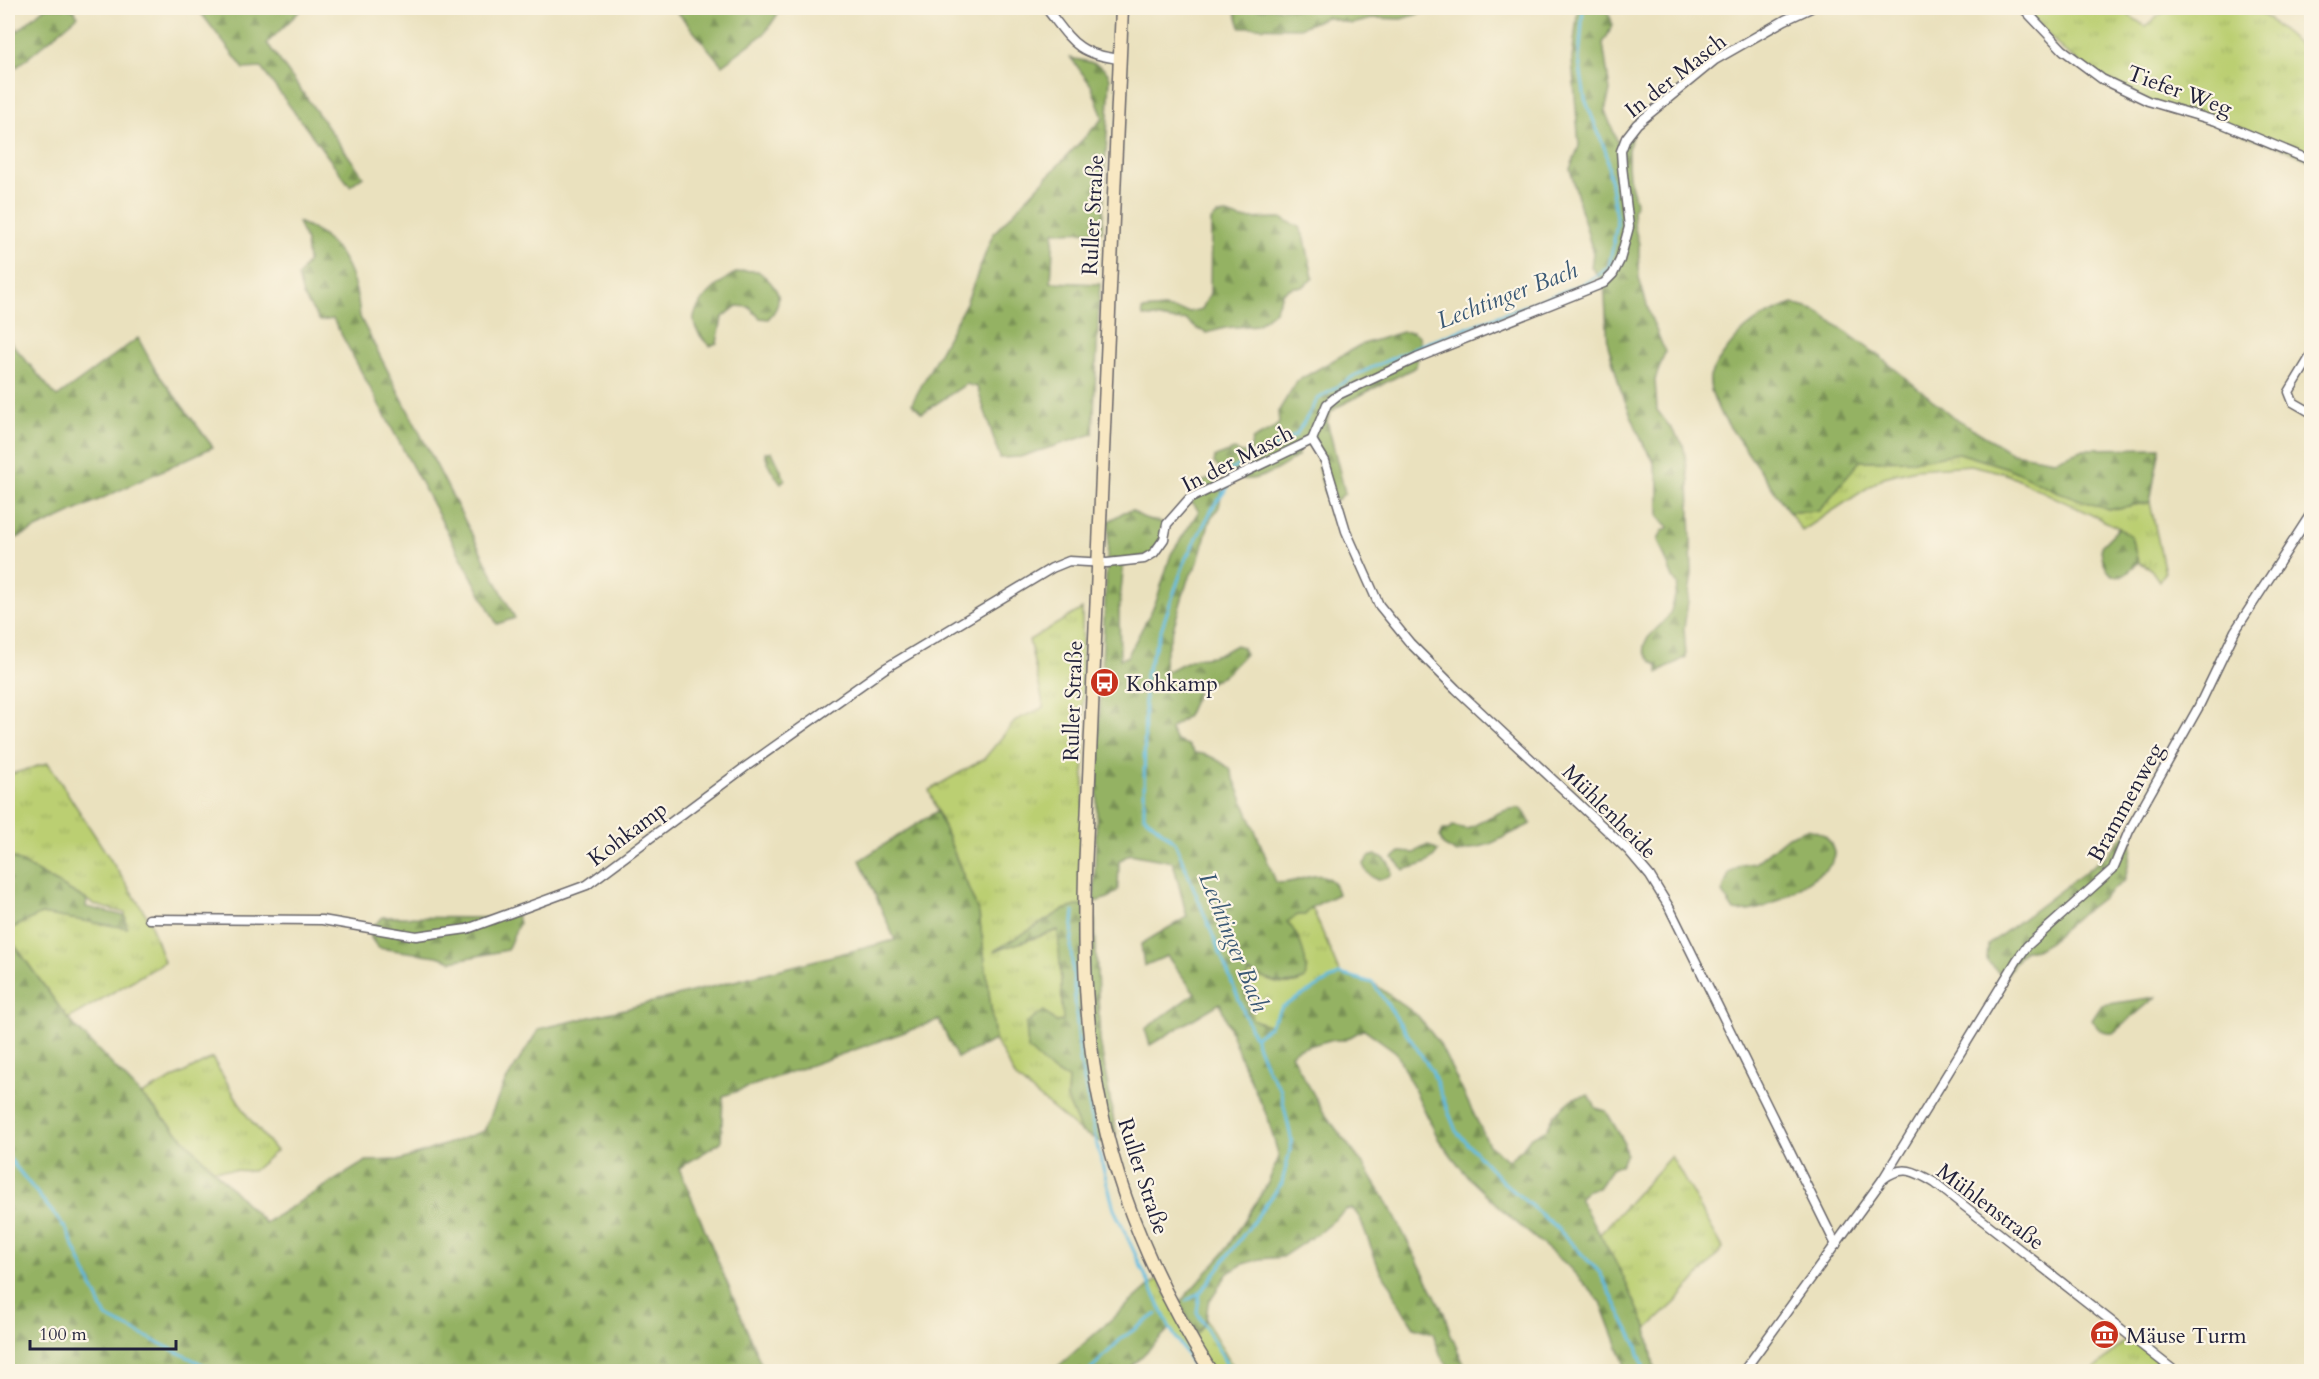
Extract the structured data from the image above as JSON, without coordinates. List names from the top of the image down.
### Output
{
  "streets": {
    "main road": ["Ruller Straße"],
    "street": [
      "In der Masch",
      "Tiefer Weg",
      "Brammenweg",
      "Mühlenheide",
      "Kohkamp",
      "Mühlenstraße"
    ]
  },
  "crossings": [
    ["In der Masch", "Ruller Straße"],
    ["In der Masch", "Mühlenheide"],
    ["In der Masch", "Kohkamp"],
    ["Ruller Straße", "Kohkamp"],
    ["Brammenweg", "Mühlenstraße"]
  ],
  "water": ["Lechtinger Bach"],
  "places": {
    "bus stop": ["Kohkamp"],
    "museum": ["Mäuse Turm"]
  },
  "scale_bar": "100 m"
}
